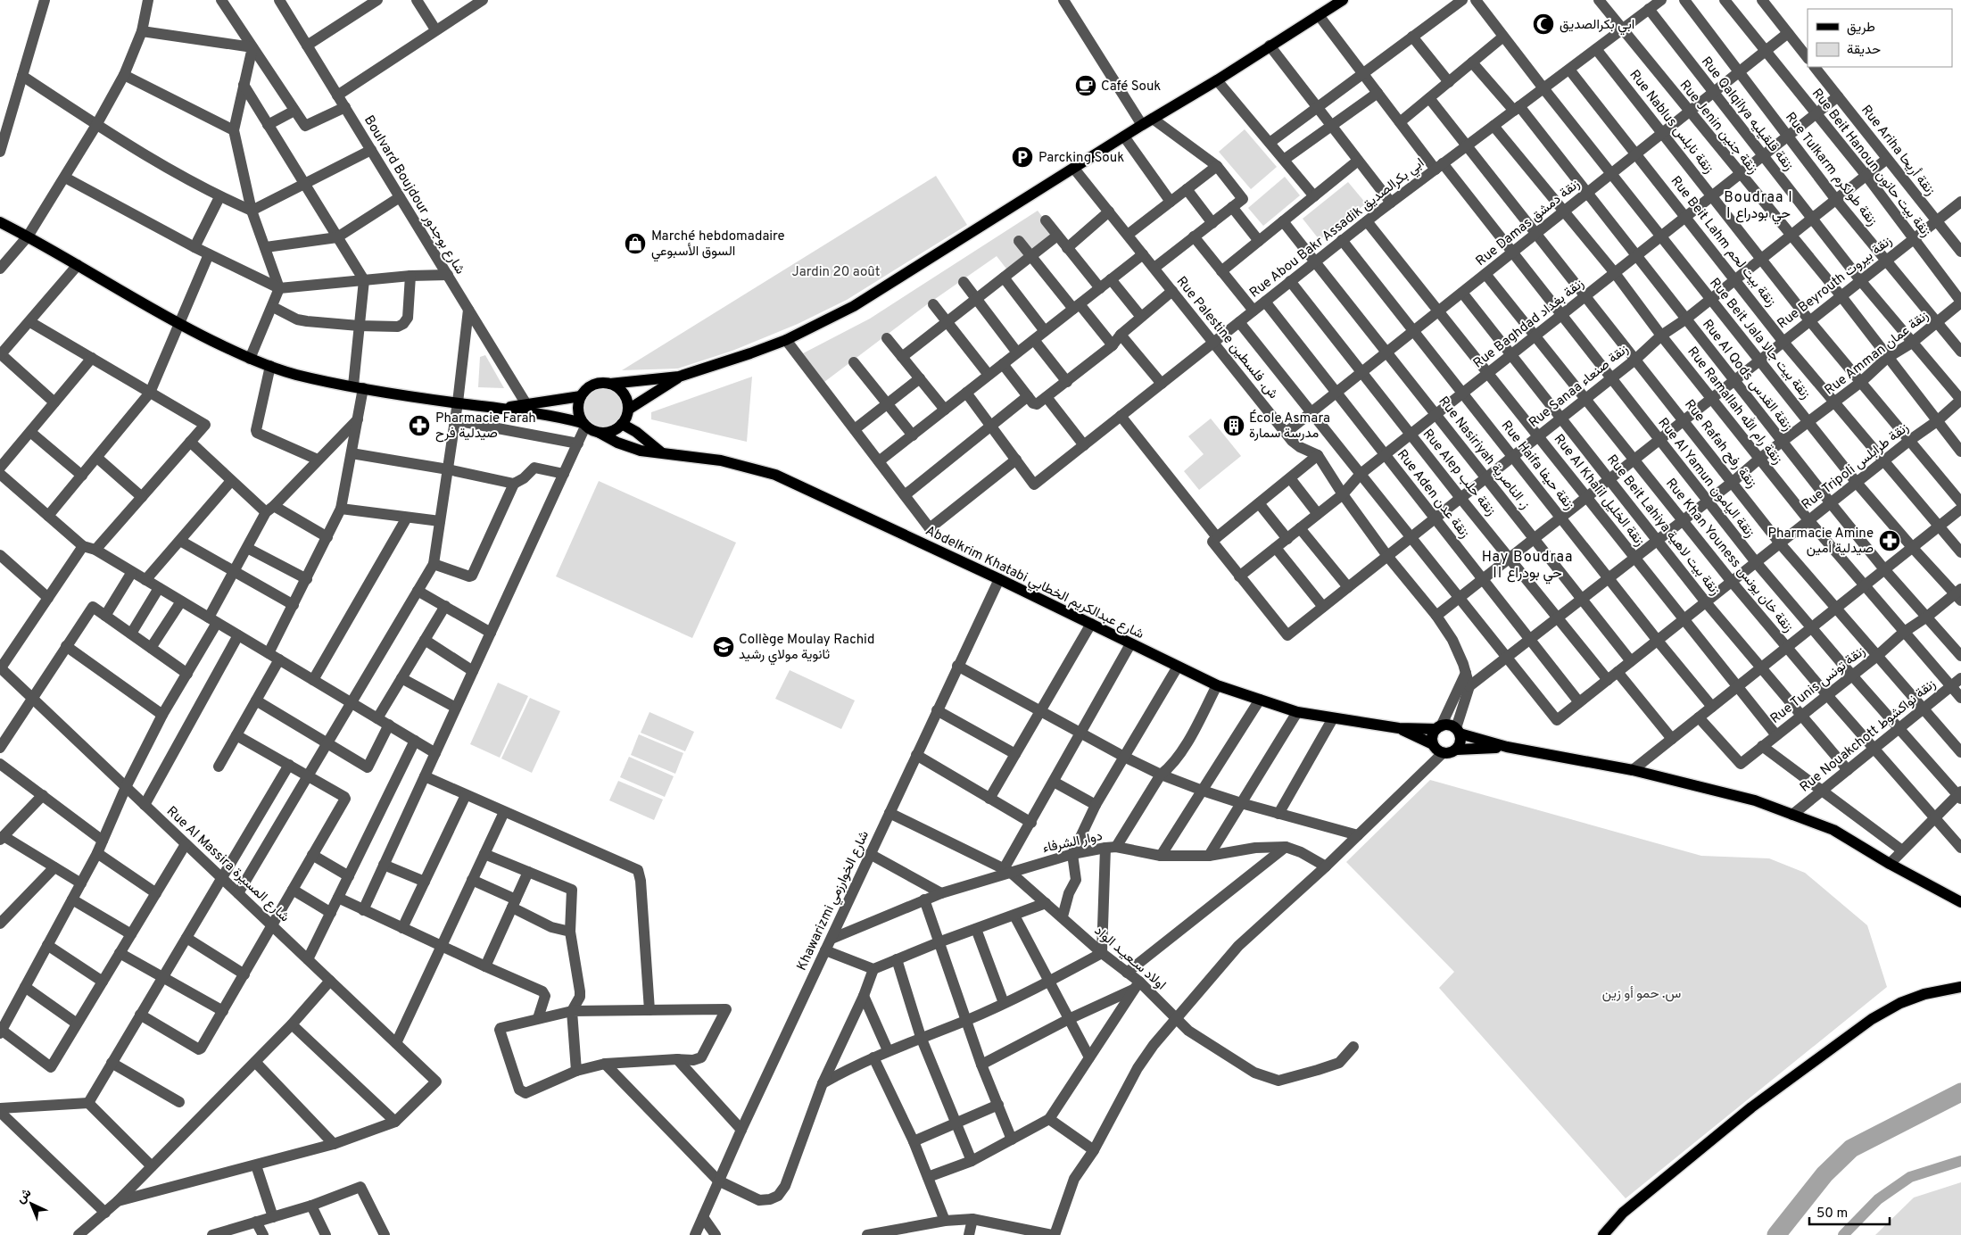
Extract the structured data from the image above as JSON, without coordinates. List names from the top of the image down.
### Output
{
  "streets": {
    "main road": ["Abdelkrim Khatabi شارع عبدالكريم الخطابي"],
    "street": [
      "Rue Qalqilya زنقة قلقيليه",
      "Rue Nablus زنقة نابلس",
      "Rue Jenin زنقة جنين",
      "Rue Ariha زنقة أريحا",
      "Rue Beit Hanoun زنقة بيت حانون",
      "Rue Tulkarm زنقة طولكرم",
      "Boulvard Boujdour شارع بوجدور",
      "Rue Damas زنقة دمشق",
      "Rue Abou Bakr Assadik ابي بكرالصديق",
      "Rue Beit Lahm زنقة بيت لحم",
      "Rue Beyrouth زنقة بيروت",
      "Rue Baghdad زنقة بغداد",
      "Rue Palestine ش. فلسطين",
      "Rue Beit Jala زنقة بيت جالا",
      "Rue Amman زنقة عمان",
      "Rue Al Qods زنقة القدس",
      "Rue Sanaa زنقة صنعاء",
      "Rue Ramallah زنقة رام الله",
      "Rue Rafah زنقة رفح",
      "Rue Nasiriyah ز. الناصرية",
      "Rue Haifa زنقة حيفا",
      "Rue Tripoli زنقة طرابلس",
      "Rue Alep زنقة حلب",
      "Rue Al Yamun زنقة اليامون",
      "Rue Al Khalil زنقة الخليل",
      "Rue Aden زنقة عدن",
      "Rue Beit Lahiya زنقة بيت لاهية",
      "Rue Khan Youness زنقة خان يونس",
      "Rue Tunis زنقة تونس",
      "Rue Nouakchott زنقة نواكشوط",
      "دوار الشرفاء",
      "Rue Al Massira شارع المسيرة",
      "Khawarizmi شارع الخوارزمي",
      "اولاد سـعيـد الواد"
    ]
  },
  "crossings": [
    ["Rue Qalqilya زنقة قلقيليه", "Rue Damas زنقة دمشق"],
    ["Rue Qalqilya زنقة قلقيليه", "Rue Abou Bakr Assadik ابي بكرالصديق"],
    ["Rue Qalqilya زنقة قلقيليه", "Rue Beyrouth زنقة بيروت"],
    ["Rue Qalqilya زنقة قلقيليه", "Rue Baghdad زنقة بغداد"],
    ["Rue Qalqilya زنقة قلقيليه", "Rue Amman زنقة عمان"],
    ["Rue Qalqilya زنقة قلقيليه", "Rue Sanaa زنقة صنعاء"],
    ["Rue Qalqilya زنقة قلقيليه", "Rue Tripoli زنقة طرابلس"],
    ["Rue Nablus زنقة نابلس", "Rue Damas زنقة دمشق"],
    ["Rue Nablus زنقة نابلس", "Rue Abou Bakr Assadik ابي بكرالصديق"],
    ["Rue Nablus زنقة نابلس", "Rue Beyrouth زنقة بيروت"],
    ["Rue Nablus زنقة نابلس", "Rue Baghdad زنقة بغداد"],
    ["Rue Nablus زنقة نابلس", "Rue Amman زنقة عمان"],
    ["Rue Nablus زنقة نابلس", "Rue Sanaa زنقة صنعاء"],
    ["Rue Nablus زنقة نابلس", "Rue Tripoli زنقة طرابلس"],
    ["Rue Jenin زنقة جنين", "Rue Damas زنقة دمشق"],
    ["Rue Jenin زنقة جنين", "Rue Abou Bakr Assadik ابي بكرالصديق"],
    ["Rue Jenin زنقة جنين", "Rue Beyrouth زنقة بيروت"],
    ["Rue Jenin زنقة جنين", "Rue Baghdad زنقة بغداد"],
    ["Rue Jenin زنقة جنين", "Rue Amman زنقة عمان"],
    ["Rue Jenin زنقة جنين", "Rue Sanaa زنقة صنعاء"],
    ["Rue Jenin زنقة جنين", "Rue Tripoli زنقة طرابلس"],
    ["Rue Ariha زنقة أريحا", "Rue Beyrouth زنقة بيروت"],
    ["Rue Ariha زنقة أريحا", "Rue Baghdad زنقة بغداد"],
    ["Rue Ariha زنقة أريحا", "Rue Sanaa زنقة صنعاء"],
    ["Rue Beit Hanoun زنقة بيت حانون", "Rue Damas زنقة دمشق"],
    ["Rue Beit Hanoun زنقة بيت حانون", "Rue Beyrouth زنقة بيروت"],
    ["Rue Beit Hanoun زنقة بيت حانون", "Rue Baghdad زنقة بغداد"],
    ["Rue Beit Hanoun زنقة بيت حانون", "Rue Amman زنقة عمان"],
    ["Rue Beit Hanoun زنقة بيت حانون", "Rue Sanaa زنقة صنعاء"],
    ["Rue Tulkarm زنقة طولكرم", "Rue Damas زنقة دمشق"],
    ["Rue Tulkarm زنقة طولكرم", "Rue Beyrouth زنقة بيروت"],
    ["Rue Tulkarm زنقة طولكرم", "Rue Baghdad زنقة بغداد"],
    ["Rue Tulkarm زنقة طولكرم", "Rue Amman زنقة عمان"],
    ["Rue Tulkarm زنقة طولكرم", "Rue Sanaa زنقة صنعاء"],
    ["Rue Damas زنقة دمشق", "Rue Beit Lahm زنقة بيت لحم"],
    ["Rue Damas زنقة دمشق", "Rue Palestine ش. فلسطين"],
    ["Rue Damas زنقة دمشق", "Rue Beit Jala زنقة بيت جالا"],
    ["Rue Damas زنقة دمشق", "Rue Al Qods زنقة القدس"],
    ["Rue Damas زنقة دمشق", "Rue Ramallah زنقة رام الله"],
    ["Rue Damas زنقة دمشق", "Rue Rafah زنقة رفح"],
    ["Rue Damas زنقة دمشق", "Rue Nasiriyah ز. الناصرية"],
    ["Rue Damas زنقة دمشق", "Rue Haifa زنقة حيفا"],
    ["Rue Damas زنقة دمشق", "Rue Alep زنقة حلب"],
    ["Rue Damas زنقة دمشق", "Rue Al Yamun زنقة اليامون"],
    ["Rue Damas زنقة دمشق", "Rue Al Khalil زنقة الخليل"],
    ["Rue Damas زنقة دمشق", "Rue Aden زنقة عدن"],
    ["Rue Damas زنقة دمشق", "Rue Beit Lahiya زنقة بيت لاهية"],
    ["Rue Damas زنقة دمشق", "Rue Khan Youness زنقة خان يونس"],
    ["Rue Abou Bakr Assadik ابي بكرالصديق", "Rue Beit Lahm زنقة بيت لحم"],
    ["Rue Abou Bakr Assadik ابي بكرالصديق", "Rue Palestine ش. فلسطين"],
    ["Rue Abou Bakr Assadik ابي بكرالصديق", "Rue Beit Jala زنقة بيت جالا"],
    ["Rue Abou Bakr Assadik ابي بكرالصديق", "Rue Al Qods زنقة القدس"],
    ["Rue Abou Bakr Assadik ابي بكرالصديق", "Rue Ramallah زنقة رام الله"],
    ["Rue Abou Bakr Assadik ابي بكرالصديق", "Rue Rafah زنقة رفح"],
    ["Rue Abou Bakr Assadik ابي بكرالصديق", "Rue Nasiriyah ز. الناصرية"],
    ["Rue Abou Bakr Assadik ابي بكرالصديق", "Rue Haifa زنقة حيفا"],
    ["Rue Abou Bakr Assadik ابي بكرالصديق", "Rue Alep زنقة حلب"],
    ["Rue Abou Bakr Assadik ابي بكرالصديق", "Rue Al Yamun زنقة اليامون"],
    ["Rue Abou Bakr Assadik ابي بكرالصديق", "Rue Al Khalil زنقة الخليل"],
    ["Rue Abou Bakr Assadik ابي بكرالصديق", "Rue Aden زنقة عدن"],
    ["Rue Beit Lahm زنقة بيت لحم", "Rue Beyrouth زنقة بيروت"],
    ["Rue Beit Lahm زنقة بيت لحم", "Rue Baghdad زنقة بغداد"],
    ["Rue Beit Lahm زنقة بيت لحم", "Rue Amman زنقة عمان"],
    ["Rue Beit Lahm زنقة بيت لحم", "Rue Sanaa زنقة صنعاء"],
    ["Rue Beit Lahm زنقة بيت لحم", "Rue Tripoli زنقة طرابلس"],
    ["Rue Beyrouth زنقة بيروت", "Rue Beit Jala زنقة بيت جالا"],
    ["Rue Beyrouth زنقة بيروت", "Rue Al Qods زنقة القدس"],
    ["Rue Beyrouth زنقة بيروت", "Rue Ramallah زنقة رام الله"],
    ["Rue Beyrouth زنقة بيروت", "Rue Rafah زنقة رفح"],
    ["Rue Beyrouth زنقة بيروت", "Rue Nasiriyah ز. الناصرية"],
    ["Rue Beyrouth زنقة بيروت", "Rue Haifa زنقة حيفا"],
    ["Rue Beyrouth زنقة بيروت", "Rue Alep زنقة حلب"],
    ["Rue Beyrouth زنقة بيروت", "Rue Al Yamun زنقة اليامون"],
    ["Rue Beyrouth زنقة بيروت", "Rue Al Khalil زنقة الخليل"],
    ["Rue Beyrouth زنقة بيروت", "Rue Aden زنقة عدن"],
    ["Rue Beyrouth زنقة بيروت", "Rue Beit Lahiya زنقة بيت لاهية"],
    ["Rue Beyrouth زنقة بيروت", "Rue Khan Youness زنقة خان يونس"],
    ["Rue Baghdad زنقة بغداد", "Rue Beit Jala زنقة بيت جالا"],
    ["Rue Baghdad زنقة بغداد", "Rue Al Qods زنقة القدس"],
    ["Rue Baghdad زنقة بغداد", "Rue Sanaa زنقة صنعاء"],
    ["Rue Baghdad زنقة بغداد", "Rue Ramallah زنقة رام الله"],
    ["Rue Baghdad زنقة بغداد", "Rue Rafah زنقة رفح"],
    ["Rue Baghdad زنقة بغداد", "Rue Nasiriyah ز. الناصرية"],
    ["Rue Baghdad زنقة بغداد", "Rue Haifa زنقة حيفا"],
    ["Rue Baghdad زنقة بغداد", "Rue Alep زنقة حلب"],
    ["Rue Baghdad زنقة بغداد", "Rue Al Yamun زنقة اليامون"],
    ["Rue Baghdad زنقة بغداد", "Rue Al Khalil زنقة الخليل"],
    ["Rue Baghdad زنقة بغداد", "Rue Aden زنقة عدن"],
    ["Rue Baghdad زنقة بغداد", "Rue Beit Lahiya زنقة بيت لاهية"],
    ["Rue Baghdad زنقة بغداد", "Rue Khan Youness زنقة خان يونس"],
    ["Rue Beit Jala زنقة بيت جالا", "Rue Amman زنقة عمان"],
    ["Rue Beit Jala زنقة بيت جالا", "Rue Sanaa زنقة صنعاء"],
    ["Rue Beit Jala زنقة بيت جالا", "Rue Tripoli زنقة طرابلس"],
    ["Rue Beit Jala زنقة بيت جالا", "Rue Tunis زنقة تونس"],
    ["Rue Amman زنقة عمان", "Rue Al Qods زنقة القدس"],
    ["Rue Amman زنقة عمان", "Rue Ramallah زنقة رام الله"],
    ["Rue Amman زنقة عمان", "Rue Rafah زنقة رفح"],
    ["Rue Amman زنقة عمان", "Rue Nasiriyah ز. الناصرية"],
    ["Rue Amman زنقة عمان", "Rue Haifa زنقة حيفا"],
    ["Rue Amman زنقة عمان", "Rue Tripoli زنقة طرابلس"],
    ["Rue Amman زنقة عمان", "Rue Alep زنقة حلب"],
    ["Rue Amman زنقة عمان", "Rue Al Yamun زنقة اليامون"],
    ["Rue Amman زنقة عمان", "Rue Al Khalil زنقة الخليل"],
    ["Rue Amman زنقة عمان", "Rue Aden زنقة عدن"],
    ["Rue Amman زنقة عمان", "Rue Beit Lahiya زنقة بيت لاهية"],
    ["Rue Amman زنقة عمان", "Rue Khan Youness زنقة خان يونس"],
    ["Rue Al Qods زنقة القدس", "Rue Sanaa زنقة صنعاء"],
    ["Rue Al Qods زنقة القدس", "Rue Tripoli زنقة طرابلس"],
    ["Rue Al Qods زنقة القدس", "Rue Tunis زنقة تونس"],
    ["Rue Sanaa زنقة صنعاء", "Rue Ramallah زنقة رام الله"],
    ["Rue Sanaa زنقة صنعاء", "Rue Rafah زنقة رفح"],
    ["Rue Sanaa زنقة صنعاء", "Rue Nasiriyah ز. الناصرية"],
    ["Rue Sanaa زنقة صنعاء", "Rue Haifa زنقة حيفا"],
    ["Rue Sanaa زنقة صنعاء", "Rue Alep زنقة حلب"],
    ["Rue Sanaa زنقة صنعاء", "Rue Al Yamun زنقة اليامون"],
    ["Rue Sanaa زنقة صنعاء", "Rue Al Khalil زنقة الخليل"],
    ["Rue Sanaa زنقة صنعاء", "Rue Aden زنقة عدن"],
    ["Rue Sanaa زنقة صنعاء", "Rue Beit Lahiya زنقة بيت لاهية"],
    ["Rue Sanaa زنقة صنعاء", "Rue Khan Youness زنقة خان يونس"],
    ["Rue Ramallah زنقة رام الله", "Rue Tripoli زنقة طرابلس"],
    ["Rue Ramallah زنقة رام الله", "Rue Tunis زنقة تونس"],
    ["Rue Ramallah زنقة رام الله", "Rue Nouakchott زنقة نواكشوط"],
    ["Rue Rafah زنقة رفح", "Rue Tripoli زنقة طرابلس"],
    ["Rue Rafah زنقة رفح", "Rue Tunis زنقة تونس"],
    ["Rue Rafah زنقة رفح", "Rue Nouakchott زنقة نواكشوط"],
    ["Rue Nasiriyah ز. الناصرية", "Rue Tripoli زنقة طرابلس"],
    ["Rue Haifa زنقة حيفا", "Rue Tripoli زنقة طرابلس"],
    ["Rue Tripoli زنقة طرابلس", "Rue Alep زنقة حلب"],
    ["Rue Tripoli زنقة طرابلس", "Rue Al Yamun زنقة اليامون"],
    ["Rue Tripoli زنقة طرابلس", "Rue Al Khalil زنقة الخليل"],
    ["Rue Tripoli زنقة طرابلس", "Rue Aden زنقة عدن"],
    ["Rue Tripoli زنقة طرابلس", "Rue Beit Lahiya زنقة بيت لاهية"],
    ["Rue Tripoli زنقة طرابلس", "Rue Khan Youness زنقة خان يونس"],
    ["Rue Al Yamun زنقة اليامون", "Rue Tunis زنقة تونس"],
    ["Rue Al Yamun زنقة اليامون", "Rue Nouakchott زنقة نواكشوط"],
    ["Rue Al Khalil زنقة الخليل", "Rue Tunis زنقة تونس"],
    ["Rue Beit Lahiya زنقة بيت لاهية", "Rue Tunis زنقة تونس"],
    ["Rue Beit Lahiya زنقة بيت لاهية", "Rue Nouakchott زنقة نواكشوط"],
    ["Rue Khan Youness زنقة خان يونس", "Rue Tunis زنقة تونس"],
    ["Rue Khan Youness زنقة خان يونس", "Rue Nouakchott زنقة نواكشوط"],
    ["Abdelkrim Khatabi شارع عبدالكريم الخطابي", "Khawarizmi شارع الخوارزمي"],
    ["دوار الشرفاء", "Khawarizmi شارع الخوارزمي"],
    ["دوار الشرفاء", "اولاد سـعيـد الواد"],
    ["Khawarizmi شارع الخوارزمي", "اولاد سـعيـد الواد"]
  ],
  "districts": ["Boudraa I I حي بودراع", "Hay Boudraa II حي بودراع"],
  "parks": ["Jardin 20 août", "س. حمو أو زين"],
  "places": {
    "mosque": ["ابي بكرالصديق"],
    "cafe": ["Café Souk"],
    "parking": ["Parcking Souk"],
    "shop": ["Marché hebdomadaire السوق الأسبوعي"],
    "pharmacy": ["Pharmacie Farah صيدلية فرح", "Pharmacie Amine صيدلية أمين"],
    "building": ["École Asmara مدرسة سمارة"],
    "school or university": ["Collège Moulay Rachid ثانوية مولاي رشيد"]
  },
  "legend": ["طريق", "حديقة"],
  "scale_bar": "50 m",
  "north": "top left"
}
